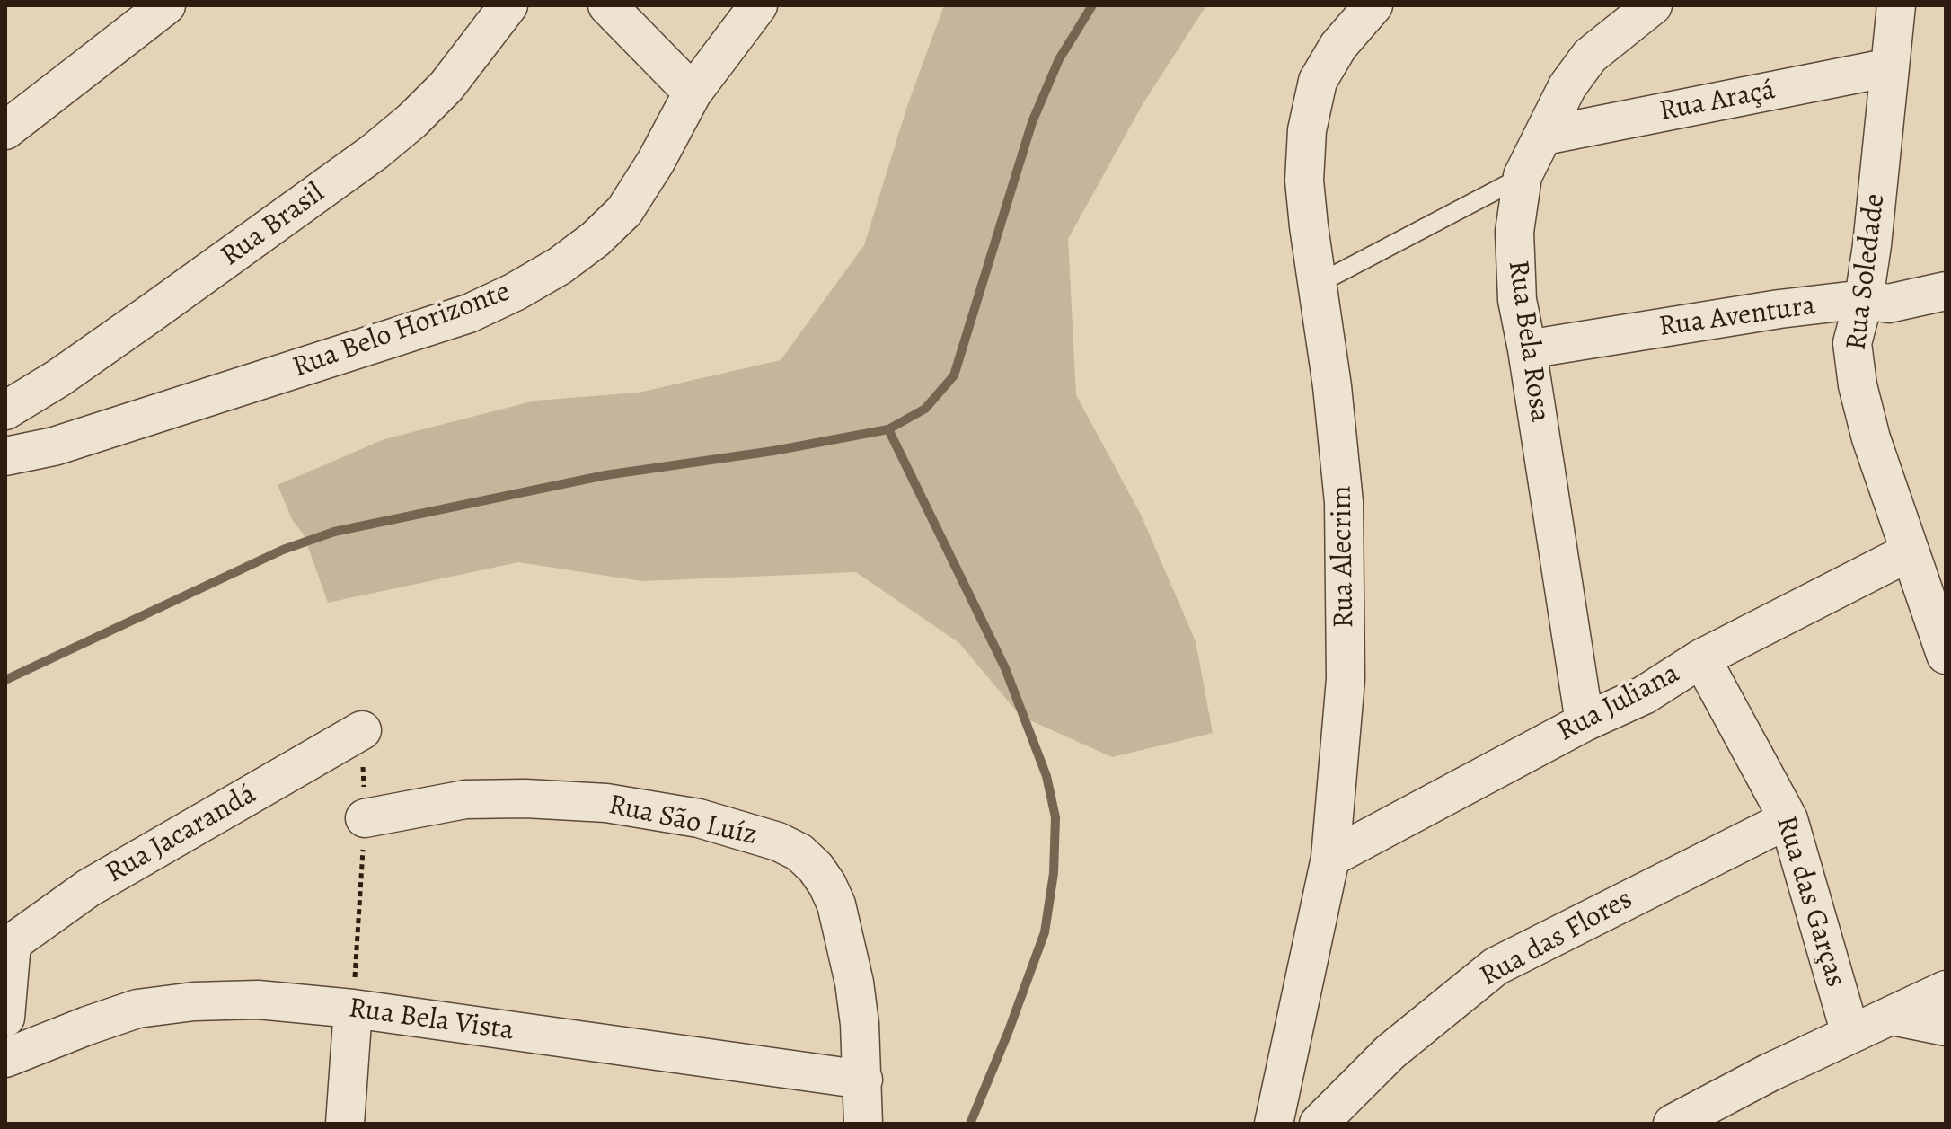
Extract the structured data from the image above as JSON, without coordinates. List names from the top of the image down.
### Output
{
  "streets": {
    "street": [
      "Rua Araçá",
      "Rua Brasil",
      "Rua Soledade",
      "Rua Aventura",
      "Rua Belo Horizonte",
      "Rua Bela Rosa",
      "Rua Alecrim",
      "Rua Juliana",
      "Rua São Luíz",
      "Rua Jacarandá",
      "Rua das Garças",
      "Rua das Flores",
      "Rua Bela Vista"
    ]
  },
  "crossings": [
    ["Rua Araçá", "Rua Soledade"],
    ["Rua Araçá", "Rua Bela Rosa"],
    ["Rua Soledade", "Rua Aventura"],
    ["Rua Soledade", "Rua Juliana"],
    ["Rua Aventura", "Rua Bela Rosa"],
    ["Rua Bela Rosa", "Rua Juliana"],
    ["Rua Alecrim", "Rua Juliana"],
    ["Rua Juliana", "Rua das Garças"],
    ["Rua São Luíz", "Rua Bela Vista"],
    ["Rua das Garças", "Rua das Flores"]
  ]
}
